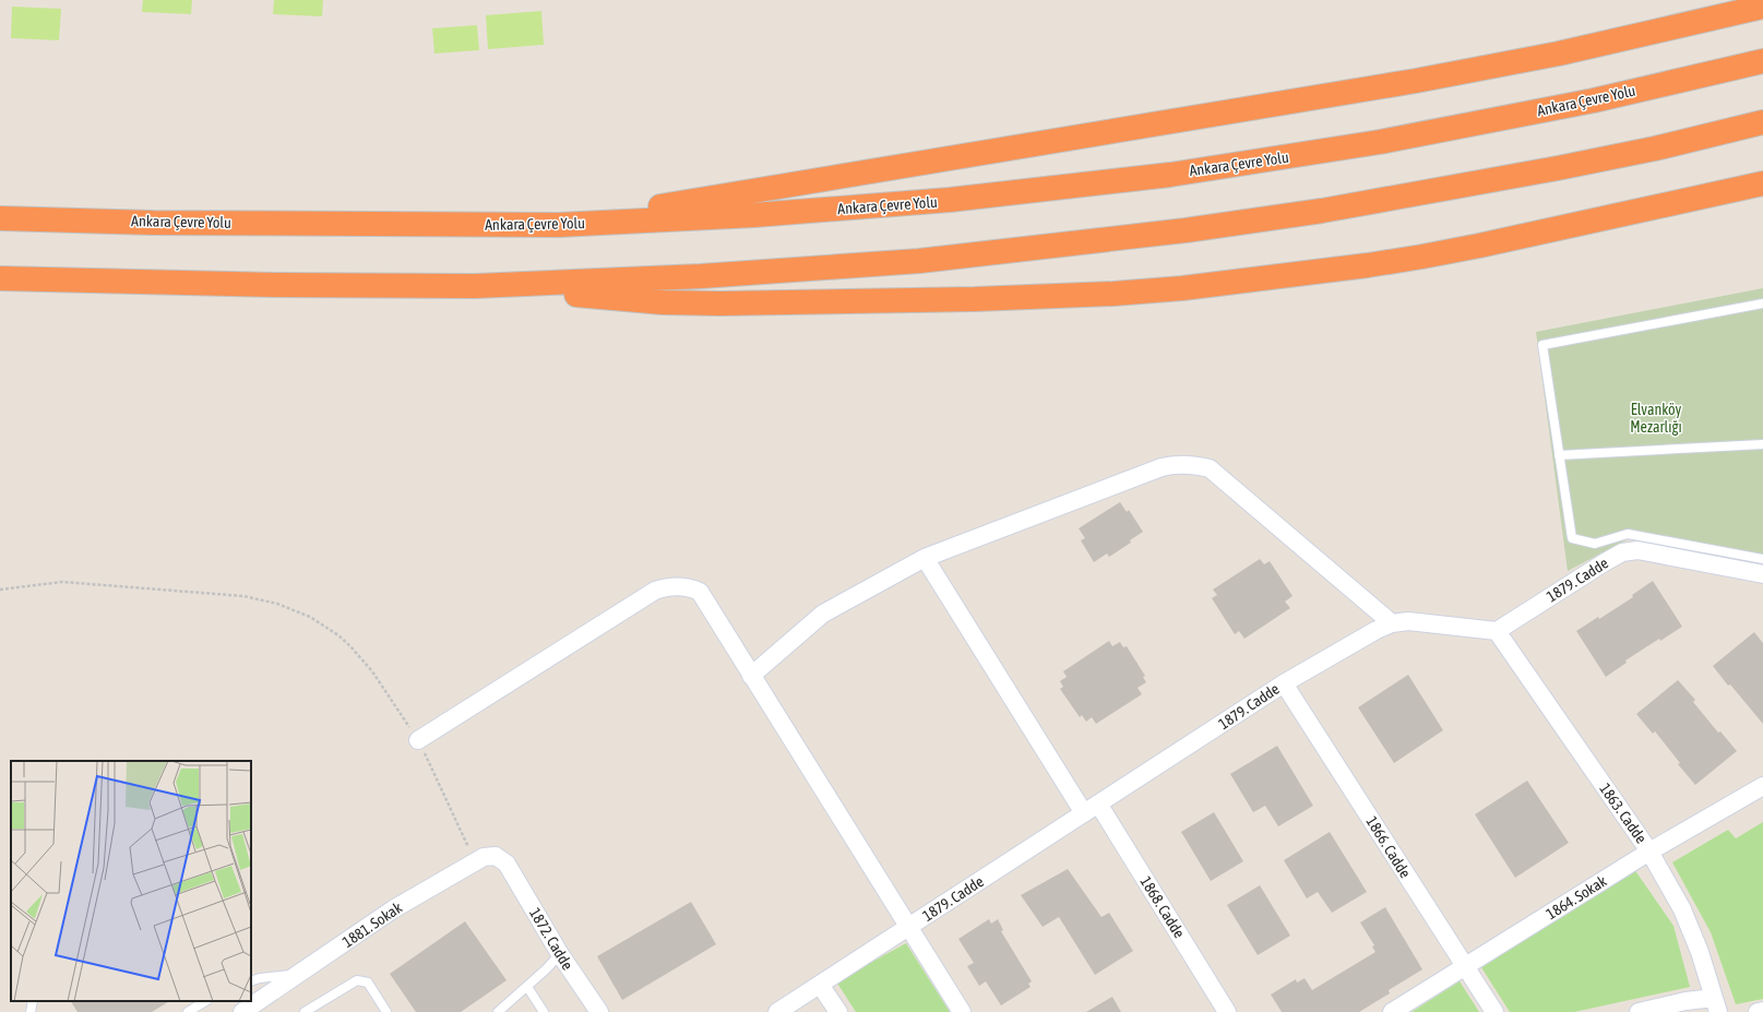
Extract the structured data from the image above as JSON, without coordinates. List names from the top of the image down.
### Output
{
  "streets": {
    "highway": ["Ankara Çevre Yolu"],
    "street": [
      "1879. Cadde",
      "1863. Cadde",
      "1866. Cadde",
      "1864. Sokak",
      "1868. Cadde",
      "1881. Sokak",
      "1872. Cadde"
    ]
  },
  "crossings": [
    ["1879. Cadde", "1863. Cadde"],
    ["1879. Cadde", "1866. Cadde"],
    ["1879. Cadde", "1868. Cadde"],
    ["1863. Cadde", "1864. Sokak"],
    ["1866. Cadde", "1864. Sokak"],
    ["1881. Sokak", "1872. Cadde"]
  ],
  "parks": ["Elvanköy Mezarlığı"]
}
